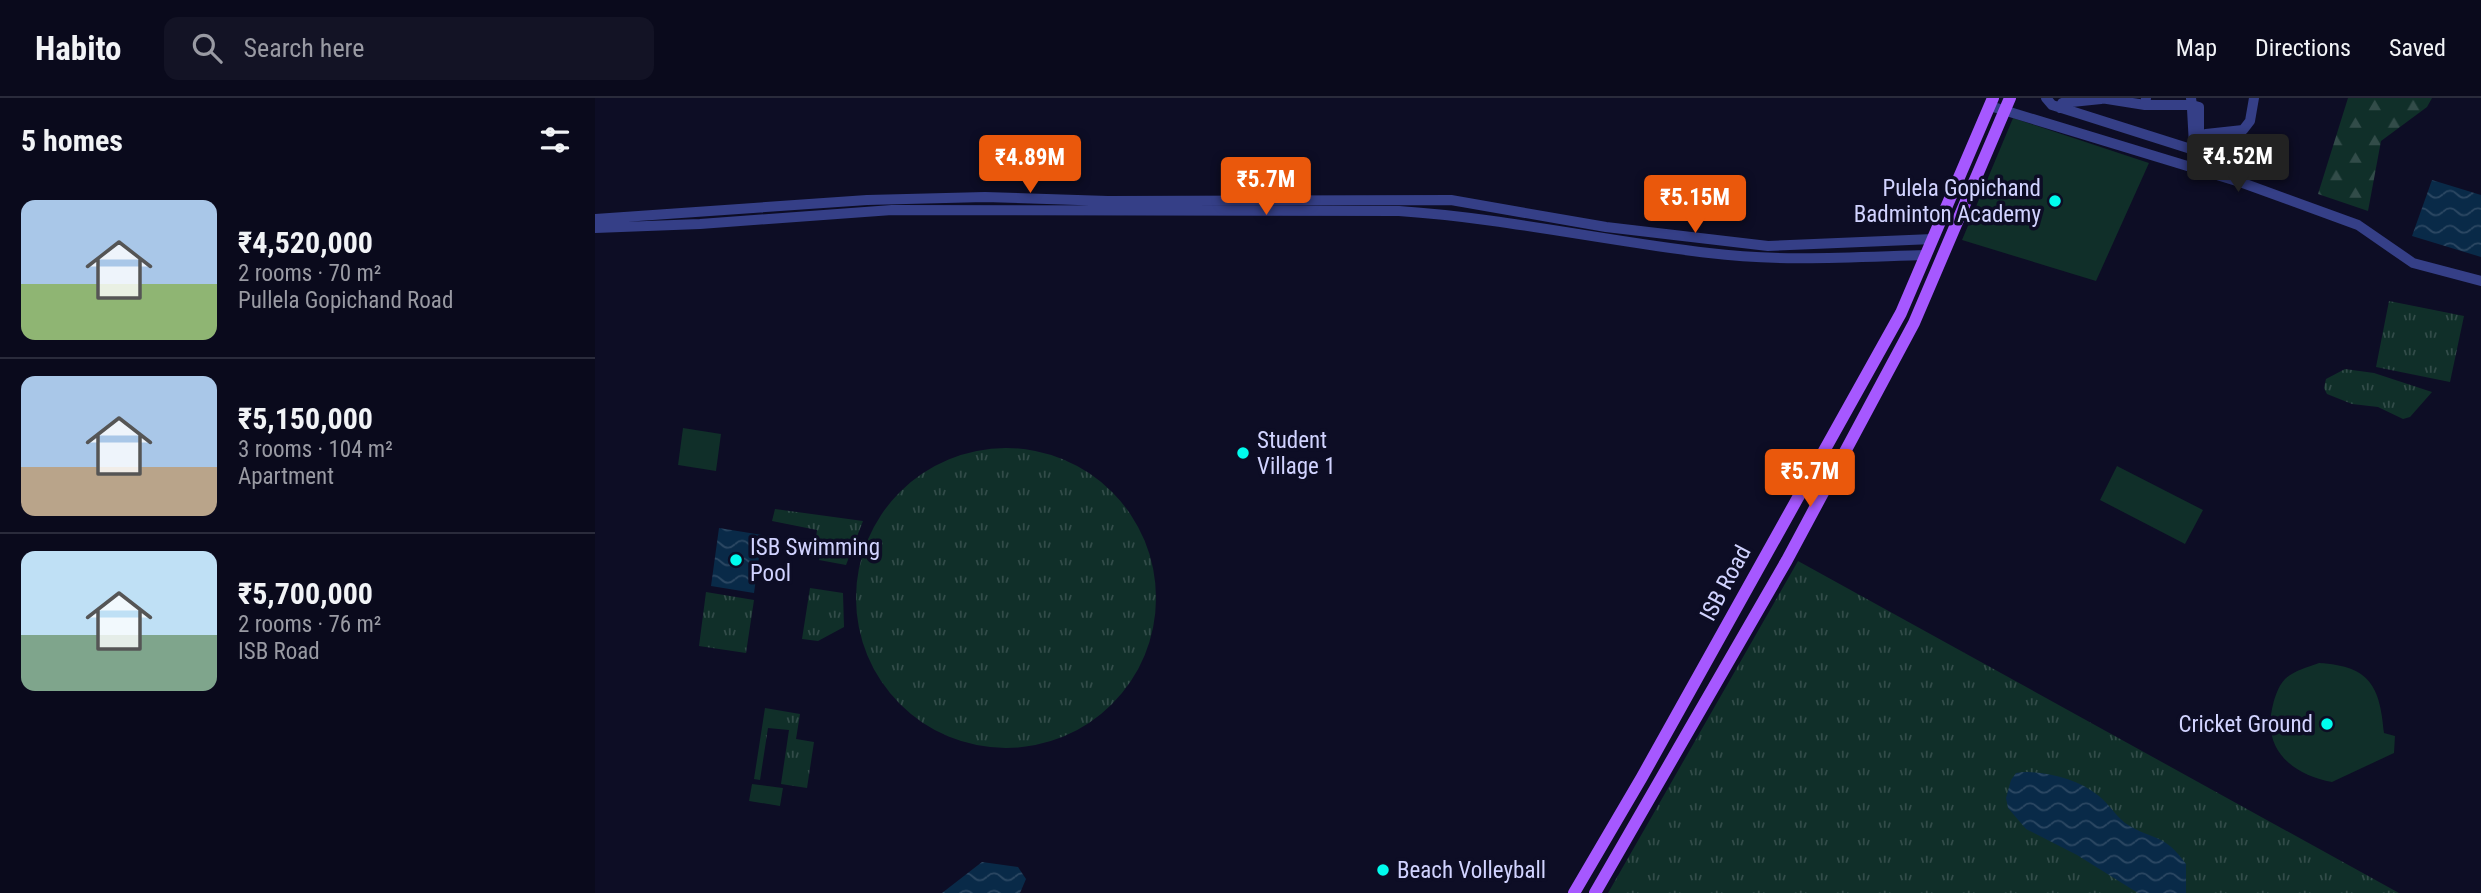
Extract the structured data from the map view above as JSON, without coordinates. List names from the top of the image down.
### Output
{
  "streets": {
    "main road": ["ISB Road"]
  },
  "places": [
    "Pulela Gopichand Badminton Academy",
    "Student Village 1",
    "ISB Swimming Pool",
    "Cricket Ground",
    "Beach Volleyball"
  ],
  "page": {
    "header": "Habito",
    "search": "Search here",
    "nav": ["Map", "Directions", "Saved"],
    "heading": "5 homes",
    "price": [
      "₹4.52M",
      "₹4.89M",
      "₹5.7M",
      "₹5.15M",
      "₹5.7M"
    ],
    "list": [
      {
        "name": "₹4,520,000",
        "note": "2 rooms · 70 m² · Pullela Gopichand Road"
      },
      {
        "name": "₹5,150,000",
        "note": "3 rooms · 104 m² · Apartment"
      },
      {
        "name": "₹5,700,000",
        "note": "2 rooms · 76 m² · ISB Road"
      }
    ]
  }
}
